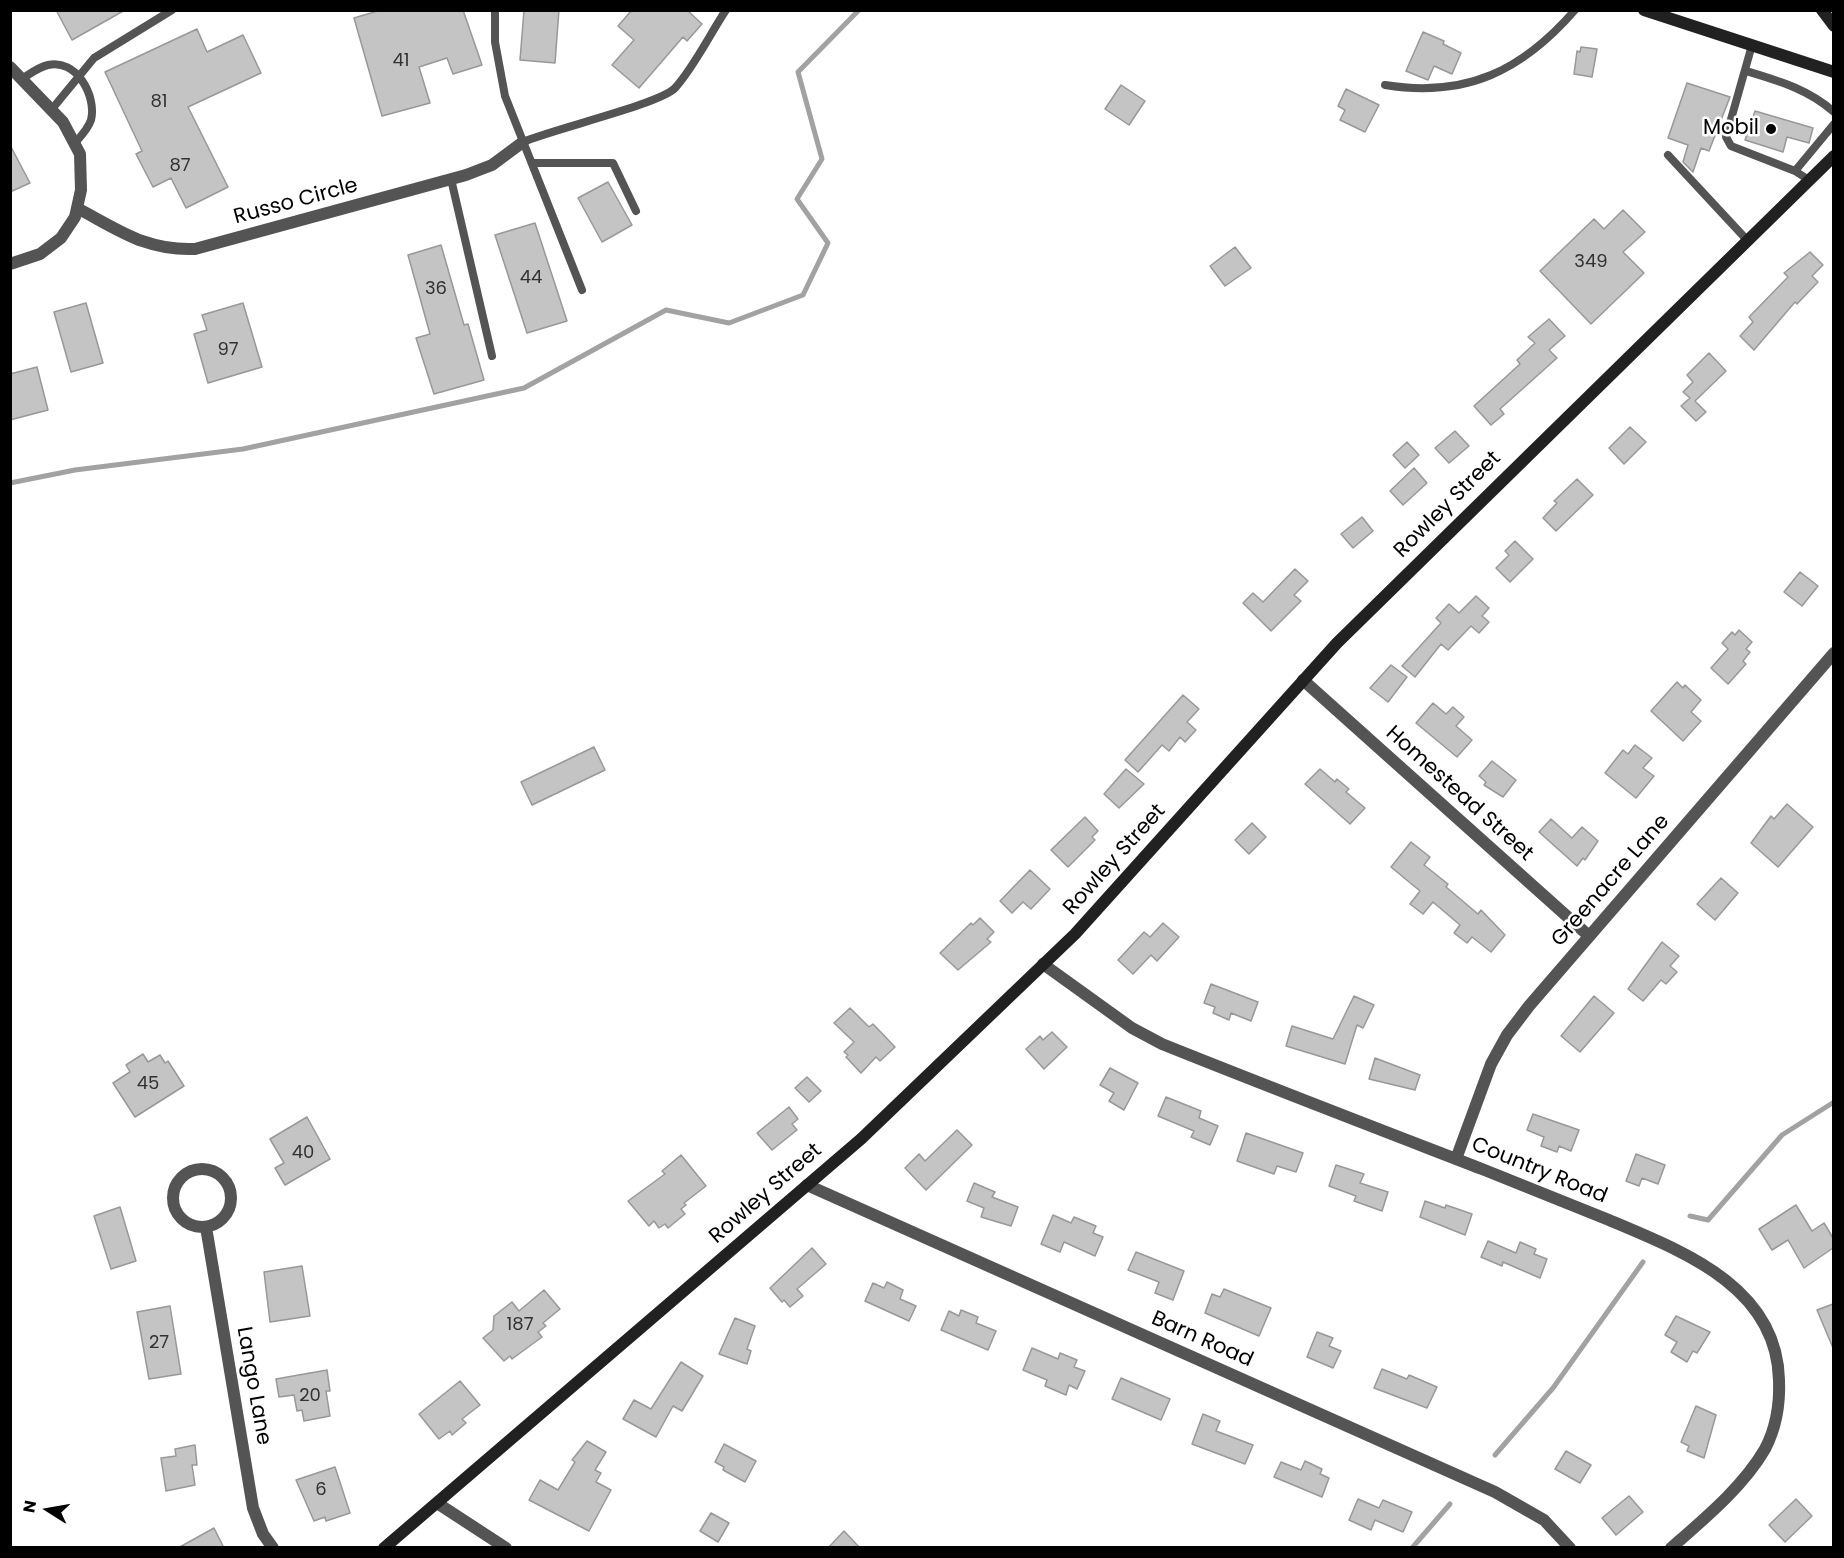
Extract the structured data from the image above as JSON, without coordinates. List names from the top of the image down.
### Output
{
  "streets": {
    "street": [
      "Russo Circle",
      "Rowley Street",
      "Homestead Street",
      "Greenacre Lane",
      "Country Road",
      "Barn Road",
      "Lango Lane"
    ]
  },
  "crossings": [
    ["Rowley Street", "Homestead Street"],
    ["Rowley Street", "Country Road"],
    ["Rowley Street", "Barn Road"],
    ["Homestead Street", "Greenacre Lane"],
    ["Greenacre Lane", "Country Road"]
  ],
  "places": ["Mobil"],
  "house_numbers": [
    "41",
    "81",
    "87",
    "349",
    "44",
    "36",
    "97",
    "45",
    "40",
    "187",
    "27",
    "20",
    "6"
  ],
  "north": "left"
}
